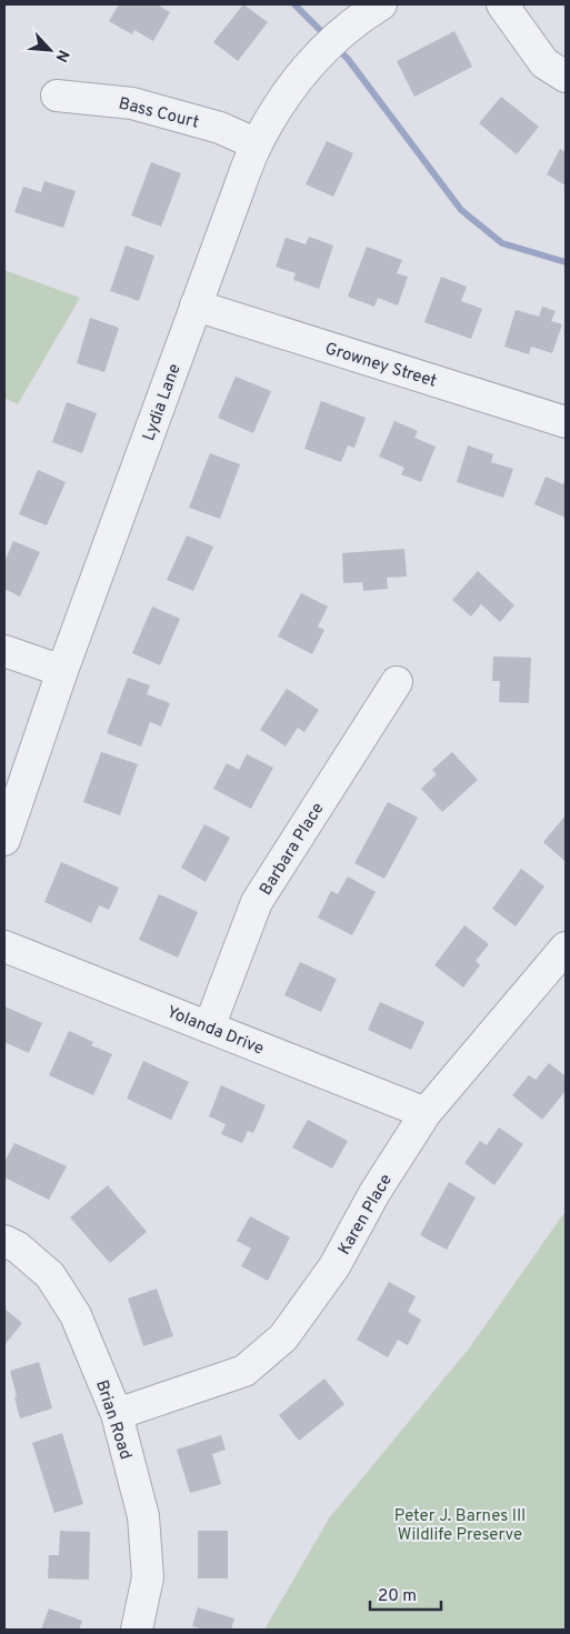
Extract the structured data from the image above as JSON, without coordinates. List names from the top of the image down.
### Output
{
  "streets": {
    "street": [
      "Bass Court",
      "Growney Street",
      "Lydia Lane",
      "Barbara Place",
      "Yolanda Drive",
      "Karen Place",
      "Brian Road"
    ]
  },
  "crossings": [
    ["Bass Court", "Lydia Lane"],
    ["Growney Street", "Lydia Lane"],
    ["Barbara Place", "Yolanda Drive"],
    ["Yolanda Drive", "Karen Place"],
    ["Karen Place", "Brian Road"]
  ],
  "parks": ["Peter J. Barnes III Wildlife Preserve"],
  "scale_bar": "20 m",
  "north": "bottom right"
}
